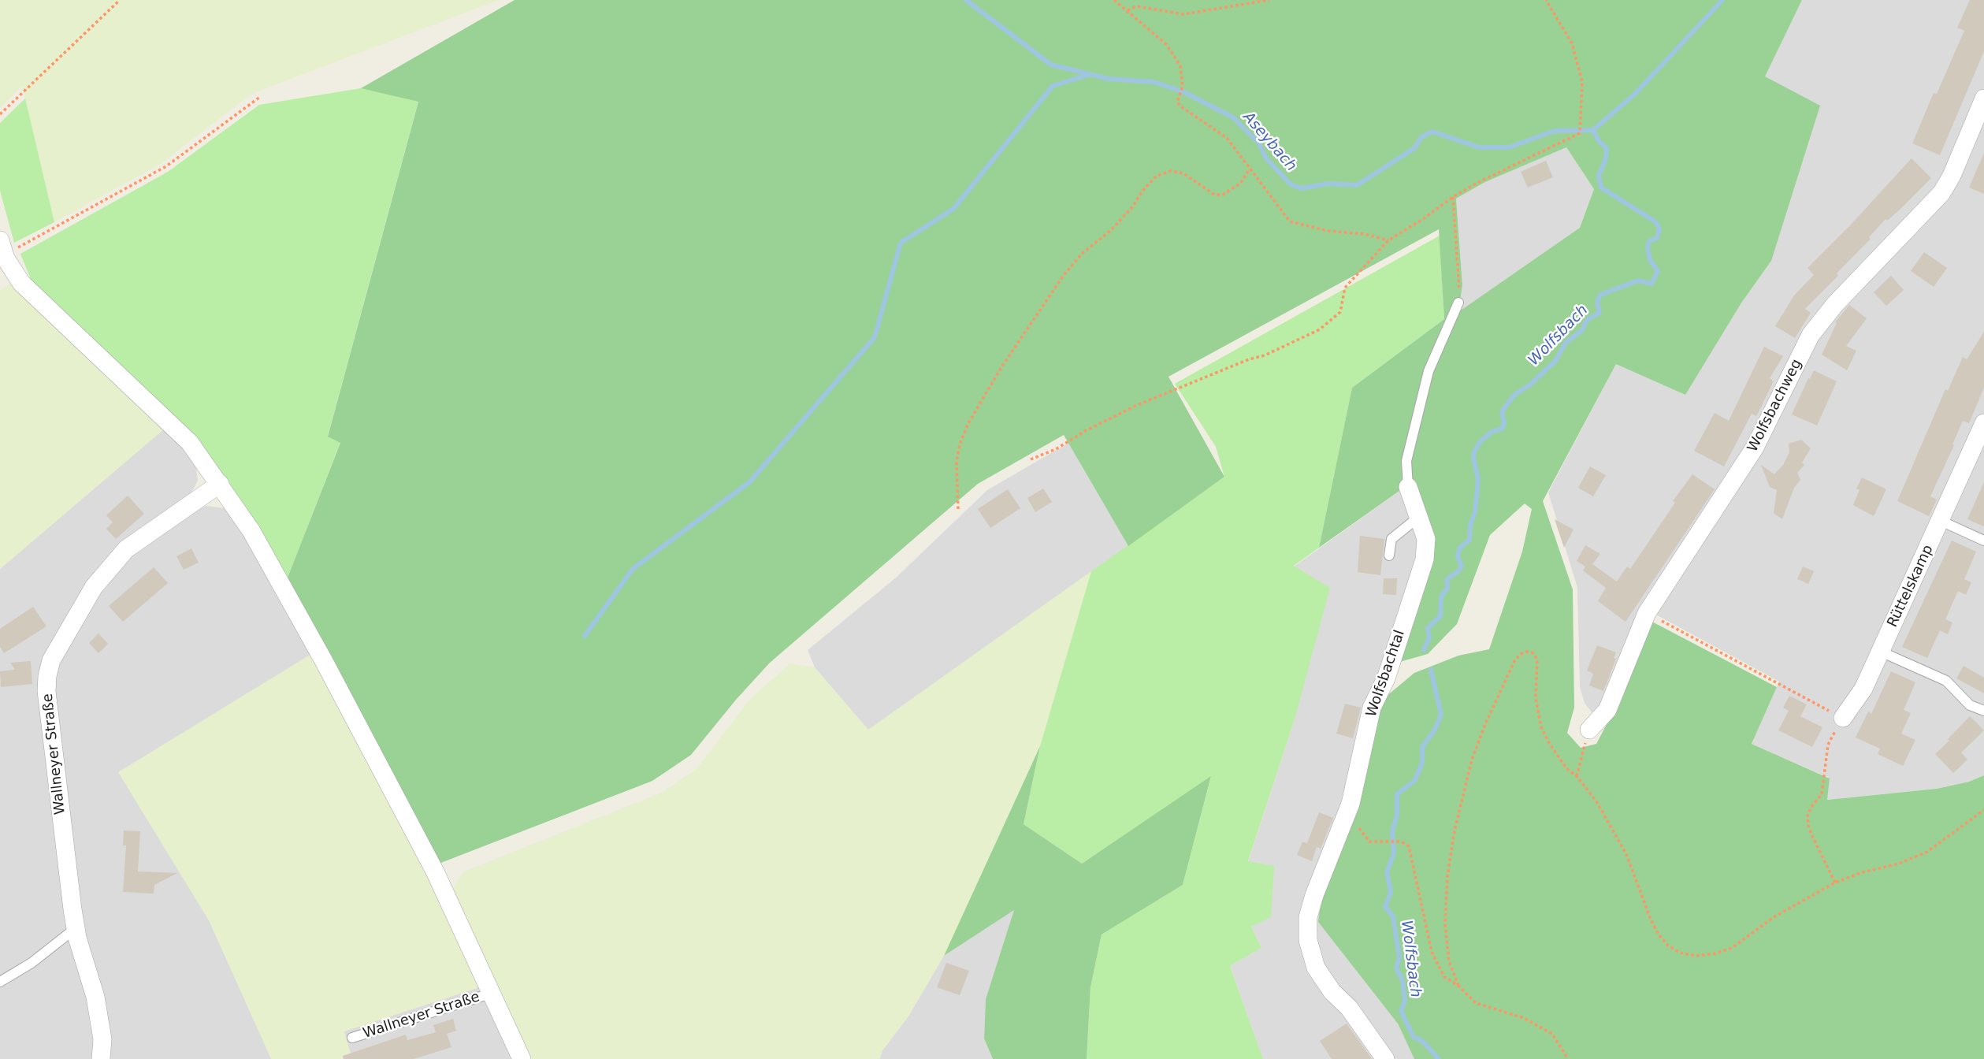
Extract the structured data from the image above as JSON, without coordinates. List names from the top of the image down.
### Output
{
  "streets": {
    "street": [
      "Wolfsbachweg",
      "Rüttelskamp",
      "Wolfsbachtal",
      "Wallneyer Straße"
    ]
  },
  "water": ["Aseybach", "Wolfsbach"]
}
